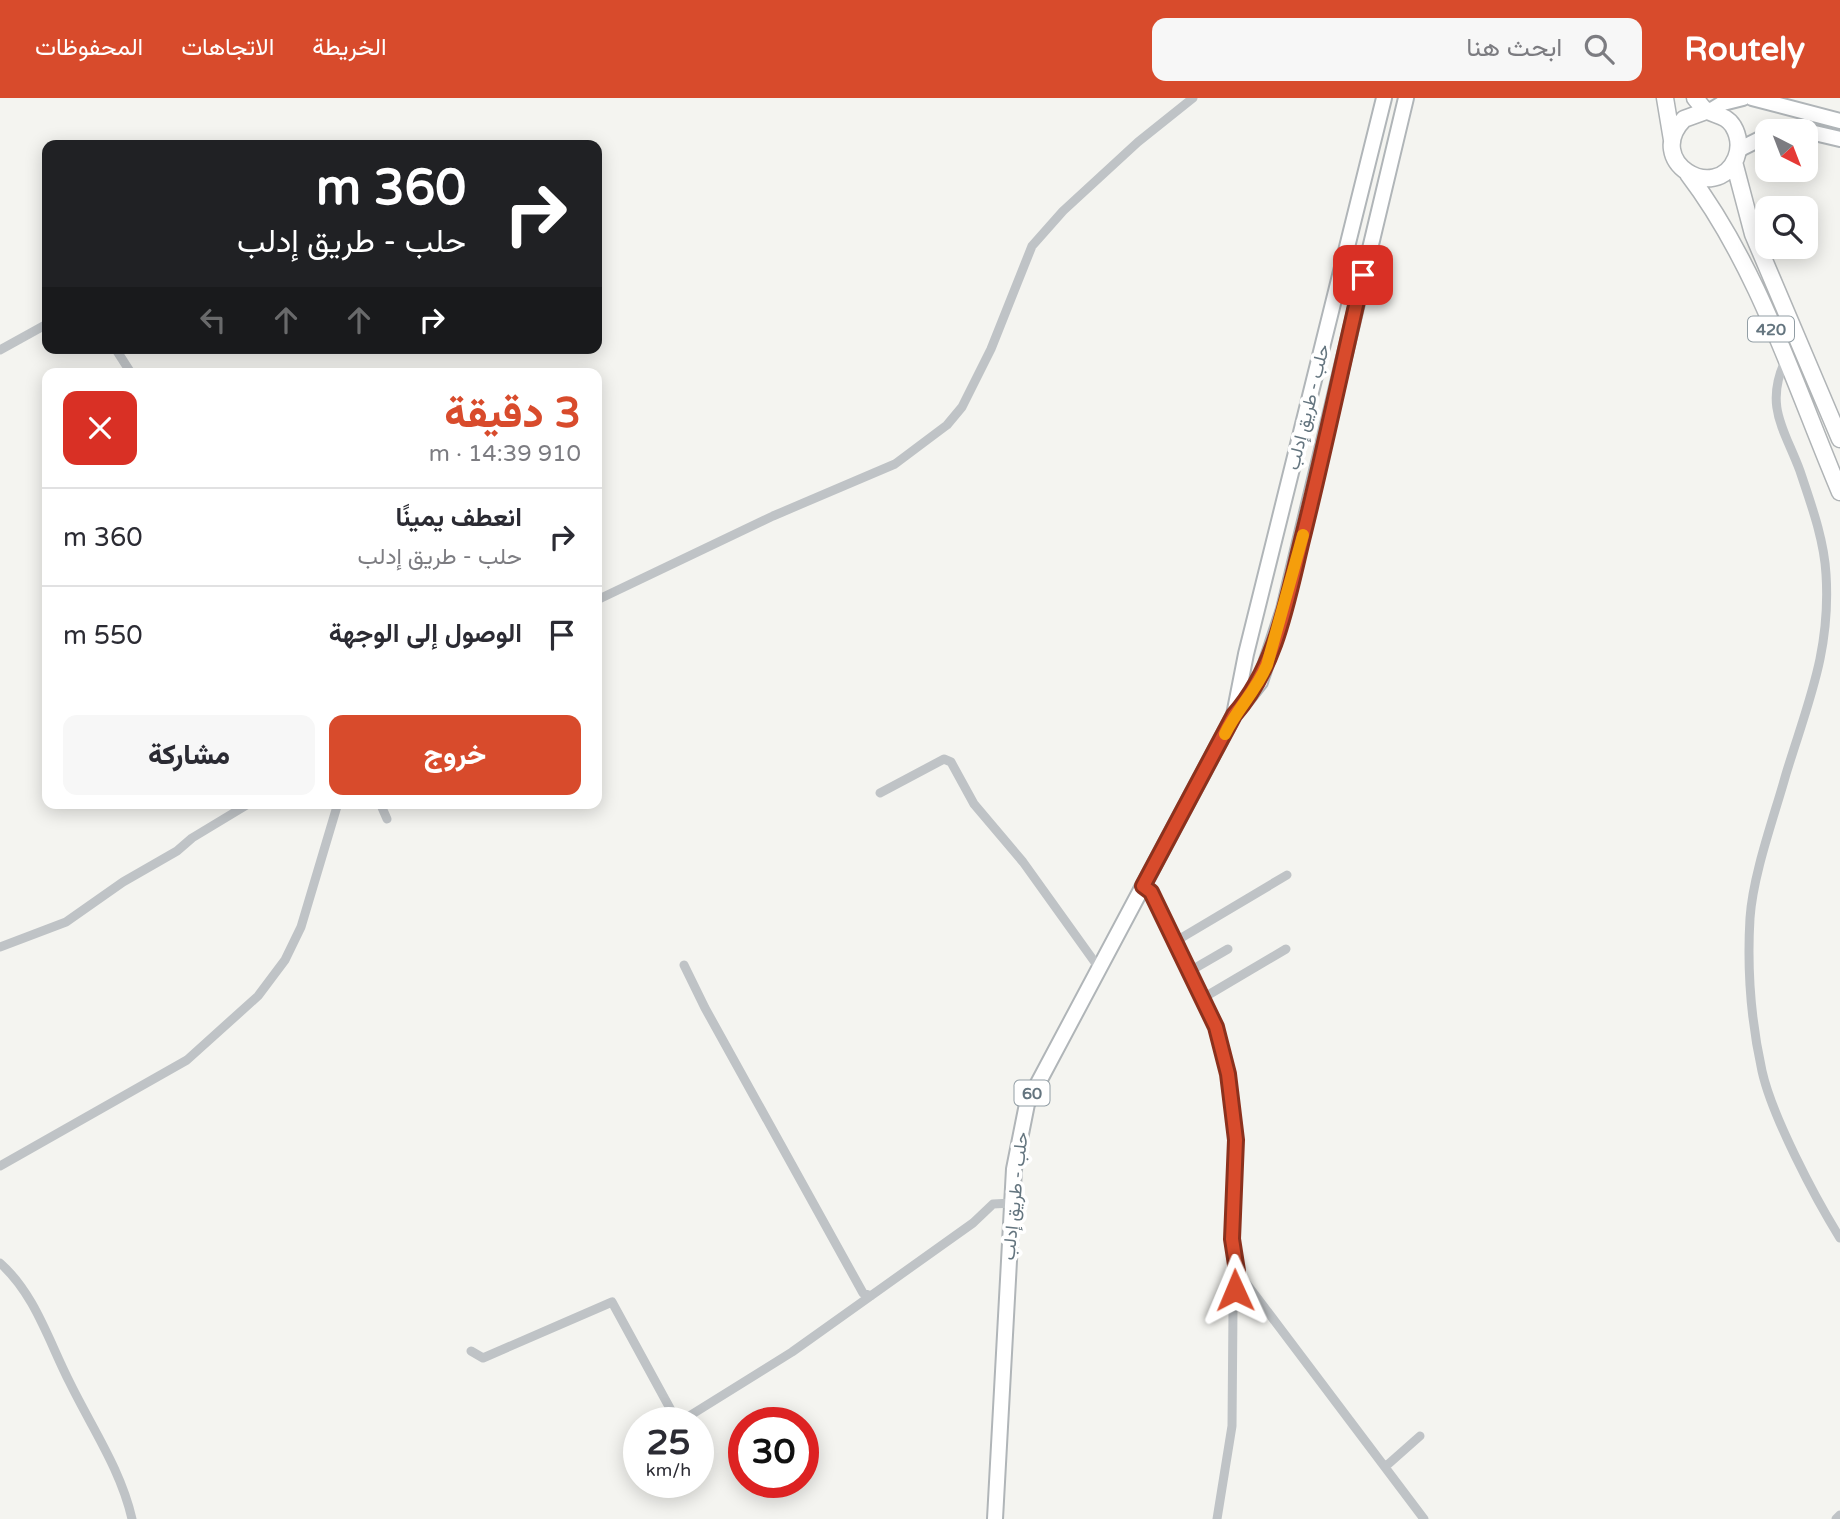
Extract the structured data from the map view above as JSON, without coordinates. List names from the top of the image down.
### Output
{
  "streets": {
    "highway": ["420"],
    "main road": ["حلب - طريق إدلب", "60"]
  },
  "north": "bottom right",
  "page": {
    "header": "Routely",
    "search": "ابحث هنا",
    "nav": ["الخريطة", "الاتجاهات", "المحفوظات"],
    "turn": ["360 m", "حلب - طريق إدلب"],
    "heading": ["3 دقيقة", "910 m · 14:39"],
    "list": [
      {
        "name": "انعطف يمينًا",
        "note": "حلب - طريق إدلب",
        "value": "360 m"
      },
      {
        "name": "الوصول إلى الوجهة",
        "value": "550 m"
      }
    ],
    "buttons": ["خروج", "مشاركة"],
    "speed": "25 km/h",
    "limit": "30"
  }
}
